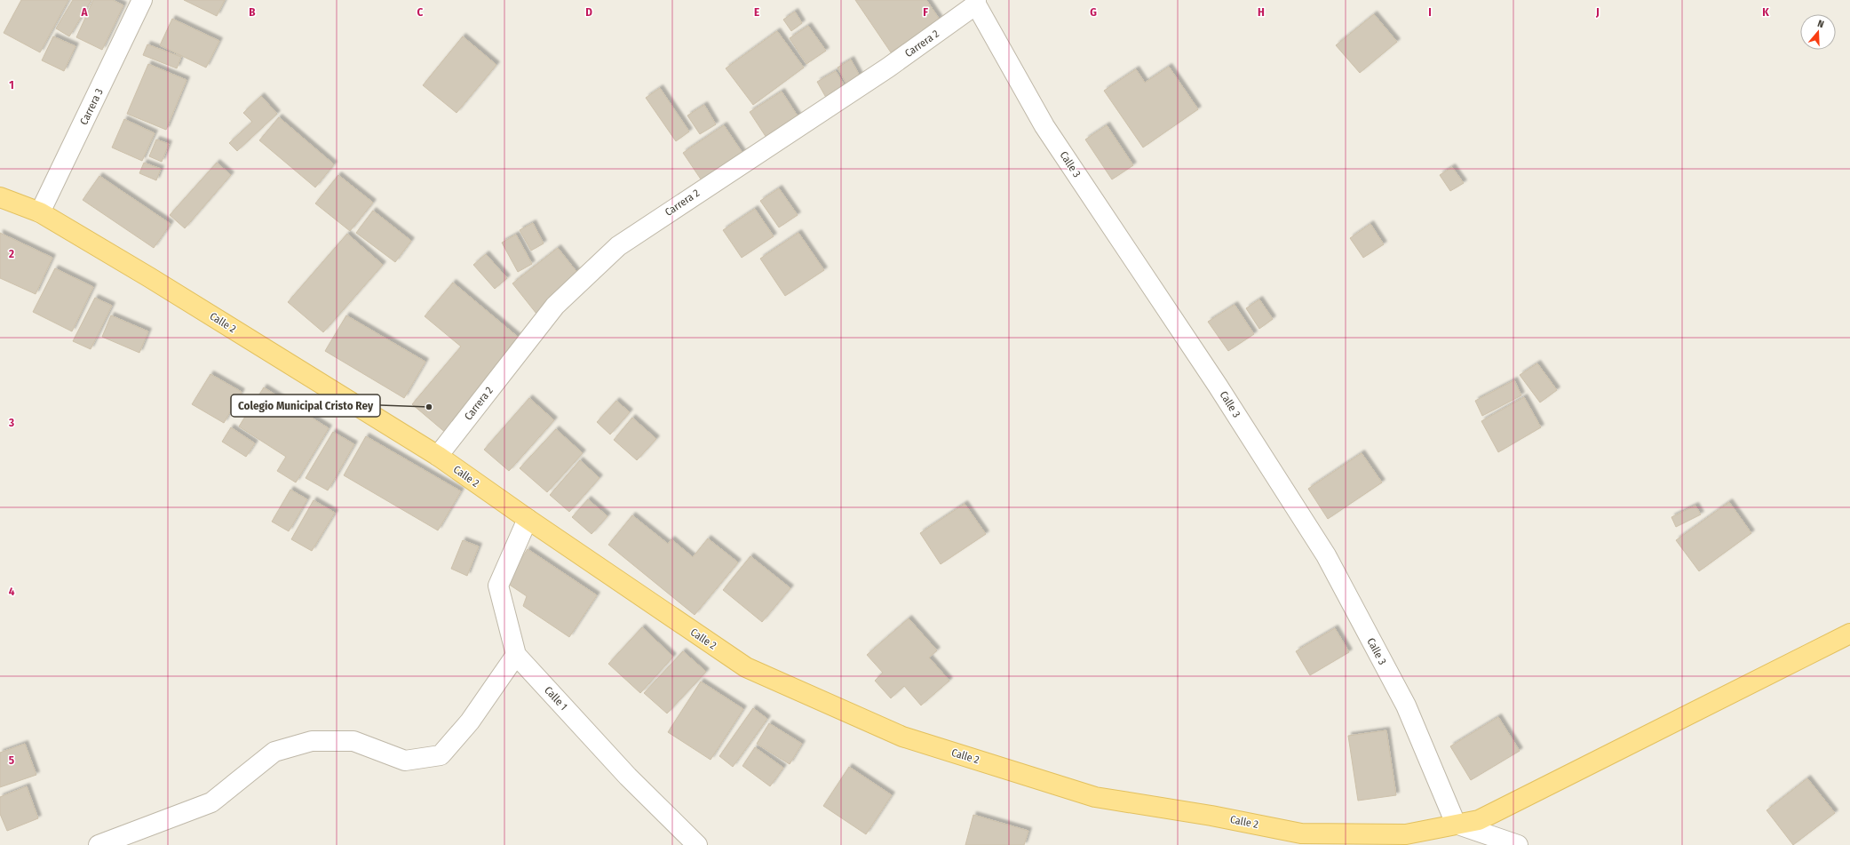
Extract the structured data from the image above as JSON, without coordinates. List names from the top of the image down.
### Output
{
  "streets": {
    "main road": ["Calle 2"],
    "street": [
      "Carrera 2",
      "Carrera 3",
      "Calle 3",
      "Calle 1"
    ]
  },
  "crossings": [
    ["Carrera 2", "Calle 3"],
    ["Carrera 2", "Calle 2"],
    ["Carrera 3", "Calle 2"],
    ["Calle 3", "Calle 2"],
    ["Calle 2", "Calle 1"]
  ],
  "places": ["Colegio Municipal Cristo Rey"],
  "north": "top",
  "grid": {
    "columns": [
      "A",
      "B",
      "C",
      "D",
      "E",
      "F",
      "G",
      "H",
      "I",
      "J",
      "K"
    ],
    "rows": [
      "1",
      "2",
      "3",
      "4",
      "5"
    ]
  }
}
